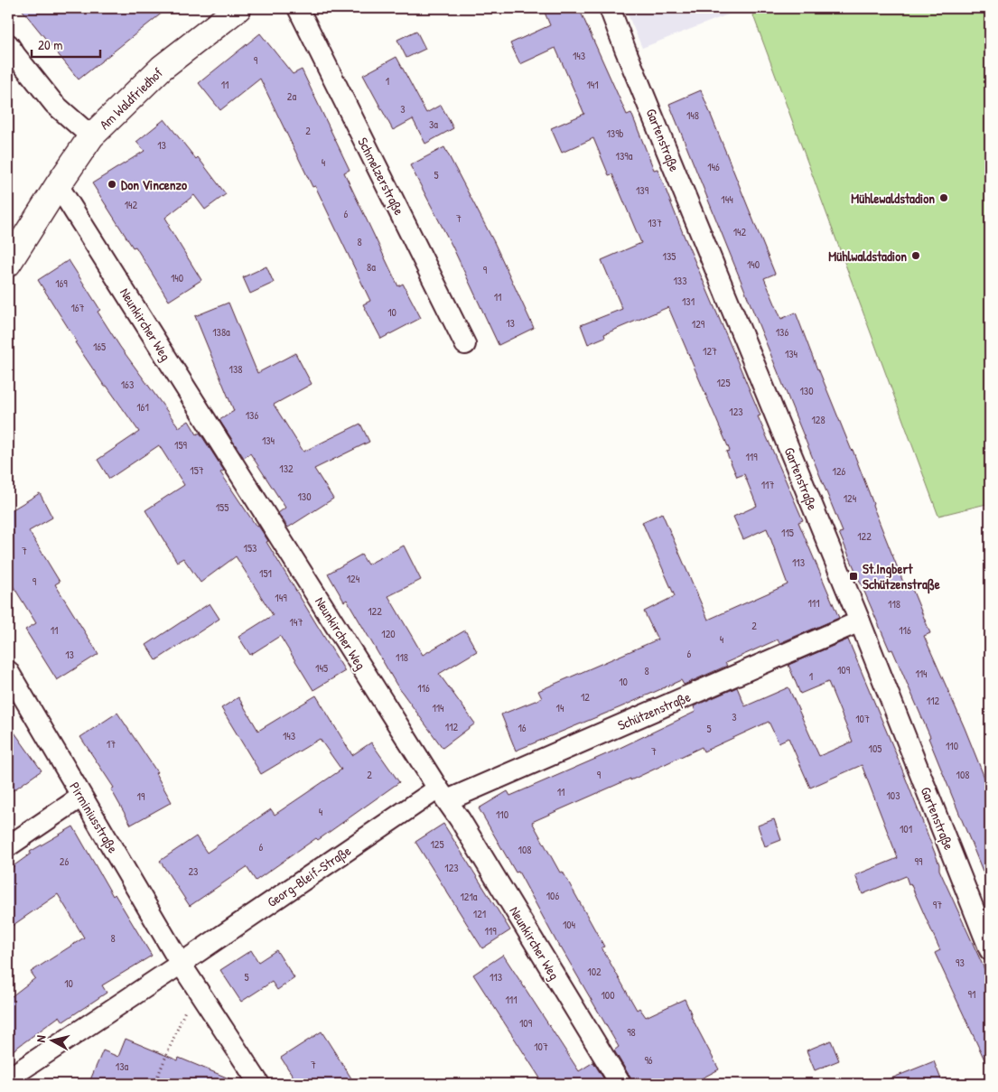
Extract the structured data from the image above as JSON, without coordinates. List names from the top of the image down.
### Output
{
  "streets": {
    "street": [
      "Am Waldfriedhof",
      "Gartenstraße",
      "Schmelzerstraße",
      "Neunkircher Weg",
      "Schützenstraße",
      "Pirminiusstraße",
      "Georg-Bleif-Straße"
    ]
  },
  "crossings": [
    ["Am Waldfriedhof", "Neunkircher Weg"],
    ["Gartenstraße", "Schützenstraße"],
    ["Neunkircher Weg", "Schützenstraße"],
    ["Neunkircher Weg", "Georg-Bleif-Straße"],
    ["Schützenstraße", "Georg-Bleif-Straße"],
    ["Pirminiusstraße", "Georg-Bleif-Straße"]
  ],
  "places": {
    "other": ["Don Vincenzo", "Mühlewaldstadion", "Mühlwaldstadion"],
    "transit": ["St.Ingbert Schützenstraße"]
  },
  "house_numbers": [
    "143",
    "9",
    "1",
    "11",
    "141",
    "2a",
    "3",
    "148",
    "3a",
    "2",
    "139b",
    "13",
    "139a",
    "4",
    "146",
    "5",
    "139",
    "144",
    "142",
    "6",
    "7",
    "137",
    "142",
    "8",
    "135",
    "140",
    "8a",
    "9",
    "140",
    "133",
    "169",
    "11",
    "131",
    "167",
    "10",
    "13",
    "129",
    "138a",
    "136",
    "165",
    "127",
    "134",
    "138",
    "125",
    "163",
    "130",
    "161",
    "123",
    "136",
    "128",
    "134",
    "159",
    "119",
    "132",
    "157",
    "126",
    "117",
    "130",
    "124",
    "155",
    "115",
    "122",
    "153",
    "7",
    "113",
    "151",
    "124",
    "9",
    "149",
    "111",
    "118",
    "122",
    "147",
    "2",
    "11",
    "116",
    "120",
    "4",
    "6",
    "13",
    "118",
    "145",
    "109",
    "8",
    "114",
    "1",
    "10",
    "116",
    "12",
    "112",
    "114",
    "14",
    "3",
    "107",
    "112",
    "16",
    "5",
    "143",
    "17",
    "110",
    "105",
    "7",
    "2",
    "9",
    "108",
    "11",
    "103",
    "19",
    "4",
    "110",
    "101",
    "125",
    "6",
    "108",
    "26",
    "99",
    "123",
    "23",
    "106",
    "121a",
    "97",
    "121",
    "104",
    "119",
    "8",
    "93",
    "102",
    "5",
    "113",
    "10",
    "91",
    "100",
    "111",
    "109",
    "98",
    "107",
    "96",
    "7",
    "13a"
  ],
  "scale_bar": "20 m",
  "north": "left"
}
